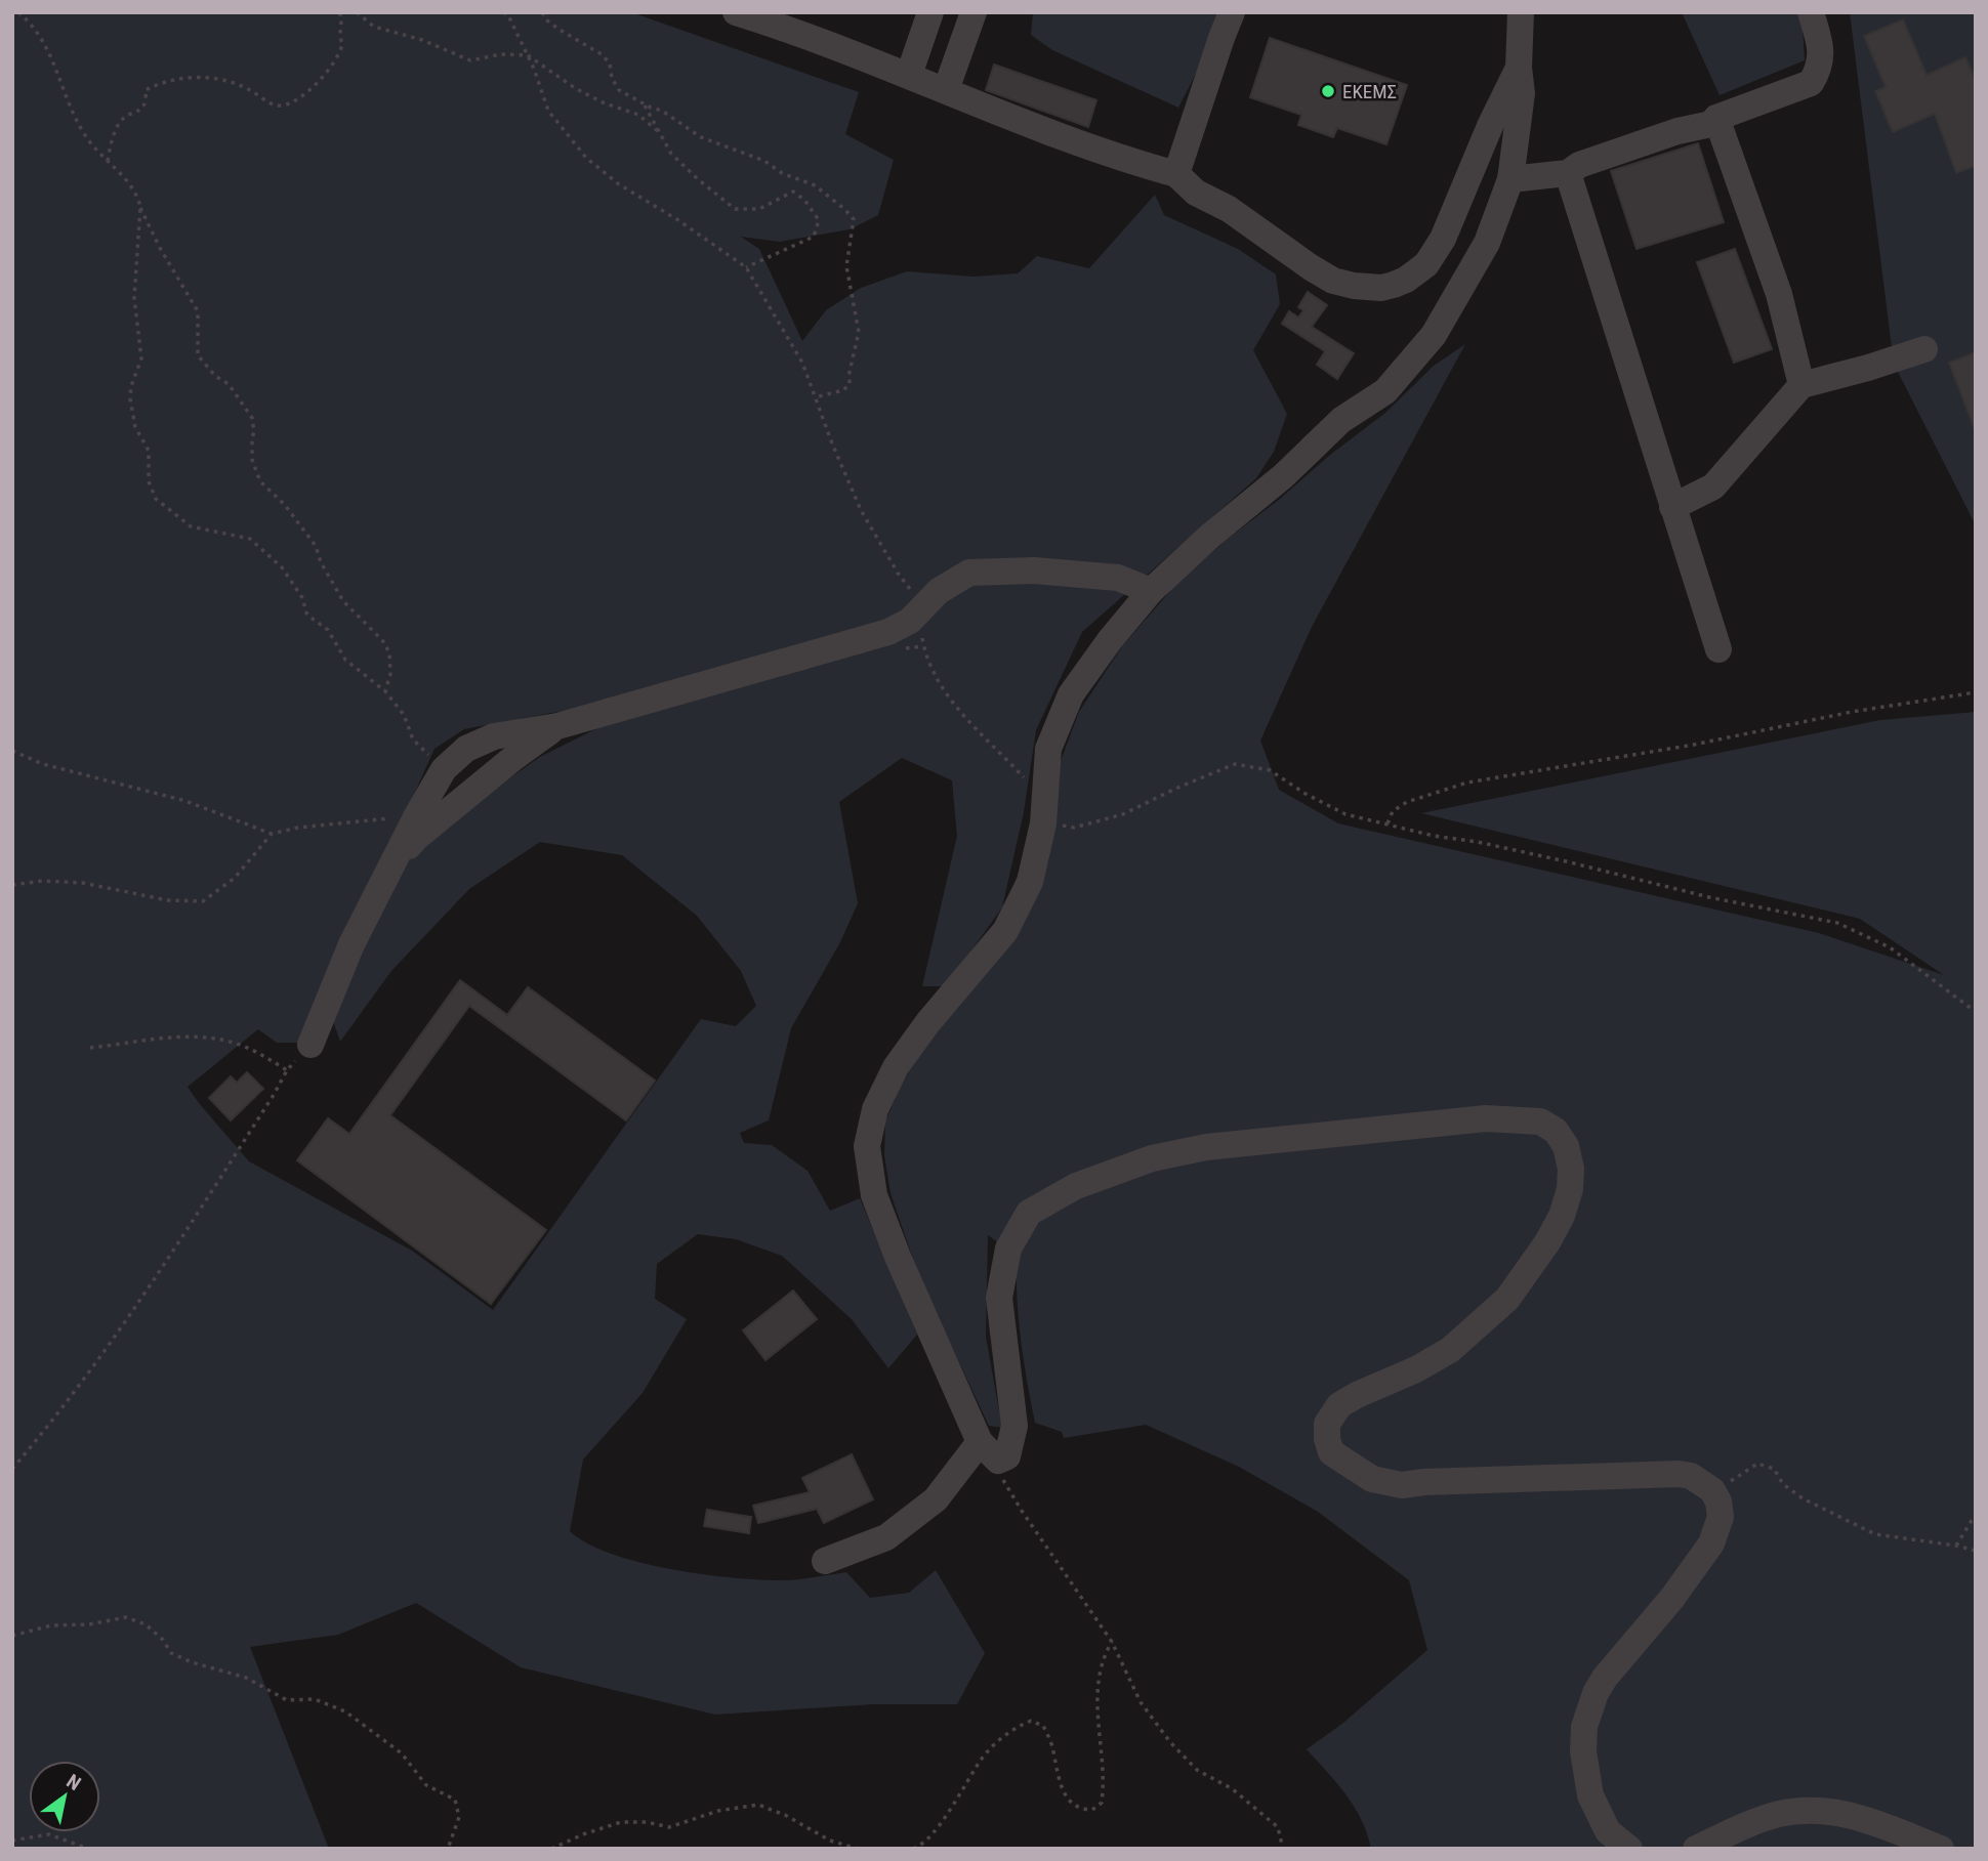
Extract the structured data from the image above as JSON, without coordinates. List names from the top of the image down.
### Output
{
  "places": ["ΕΚΕΜΣ"],
  "north": "top right"
}
